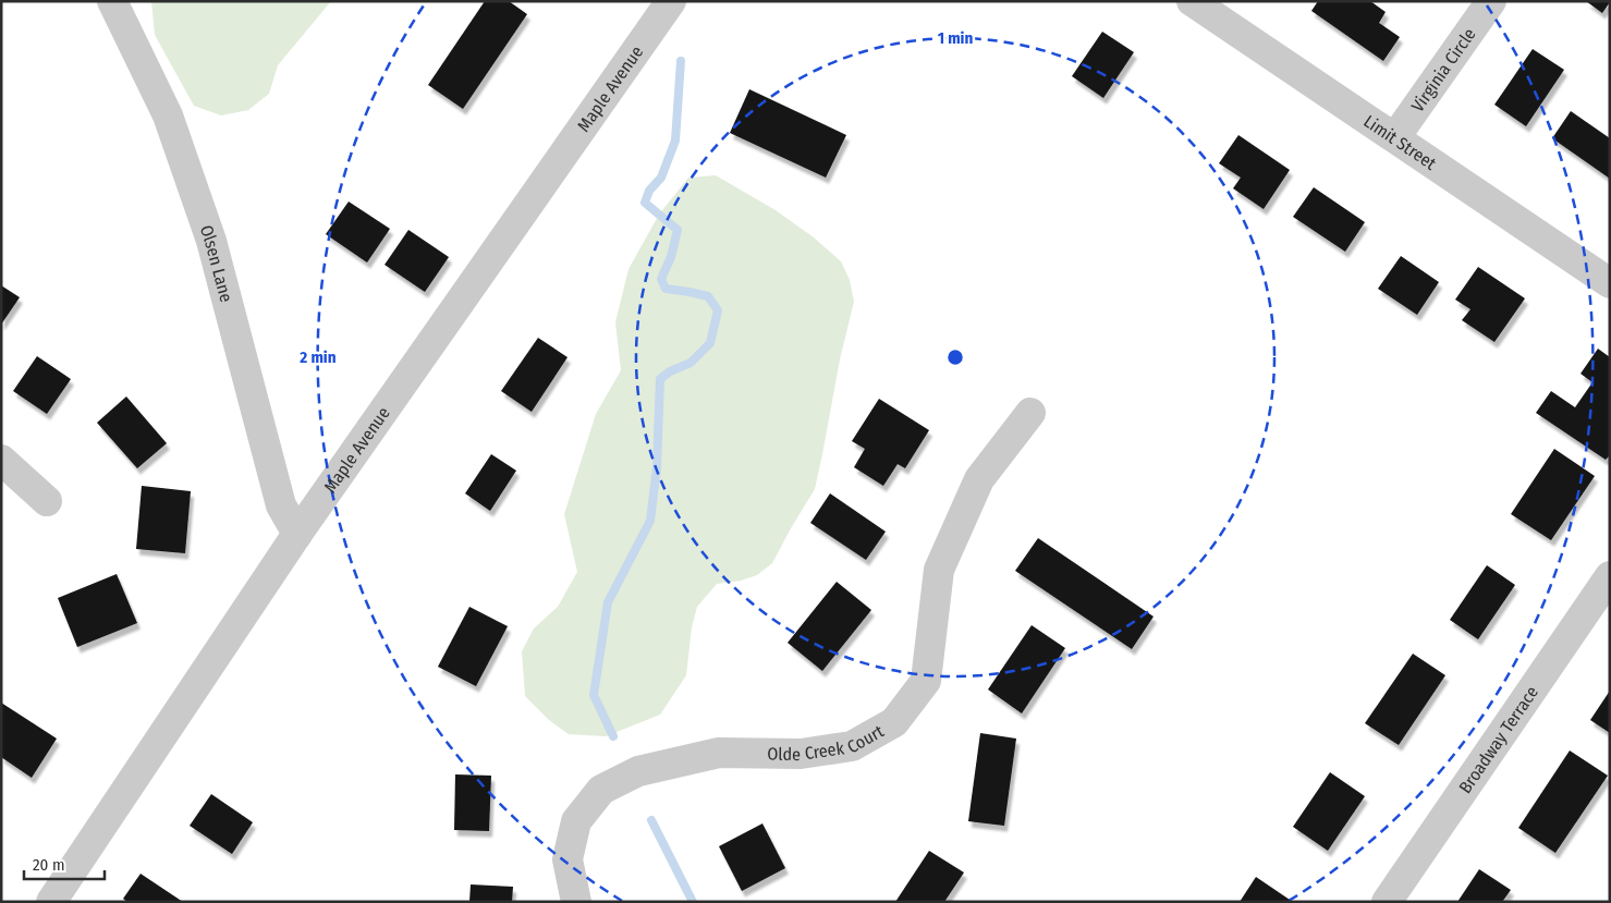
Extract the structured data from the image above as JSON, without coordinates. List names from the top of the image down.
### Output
{
  "streets": {
    "street": [
      "Virginia Circle",
      "Maple Avenue",
      "Limit Street",
      "Olsen Lane",
      "Olde Creek Court",
      "Broadway Terrace"
    ]
  },
  "crossings": [
    ["Virginia Circle", "Limit Street"],
    ["Maple Avenue", "Olsen Lane"]
  ],
  "scale_bar": "20 m",
  "rings": ["1 min", "2 min"]
}
